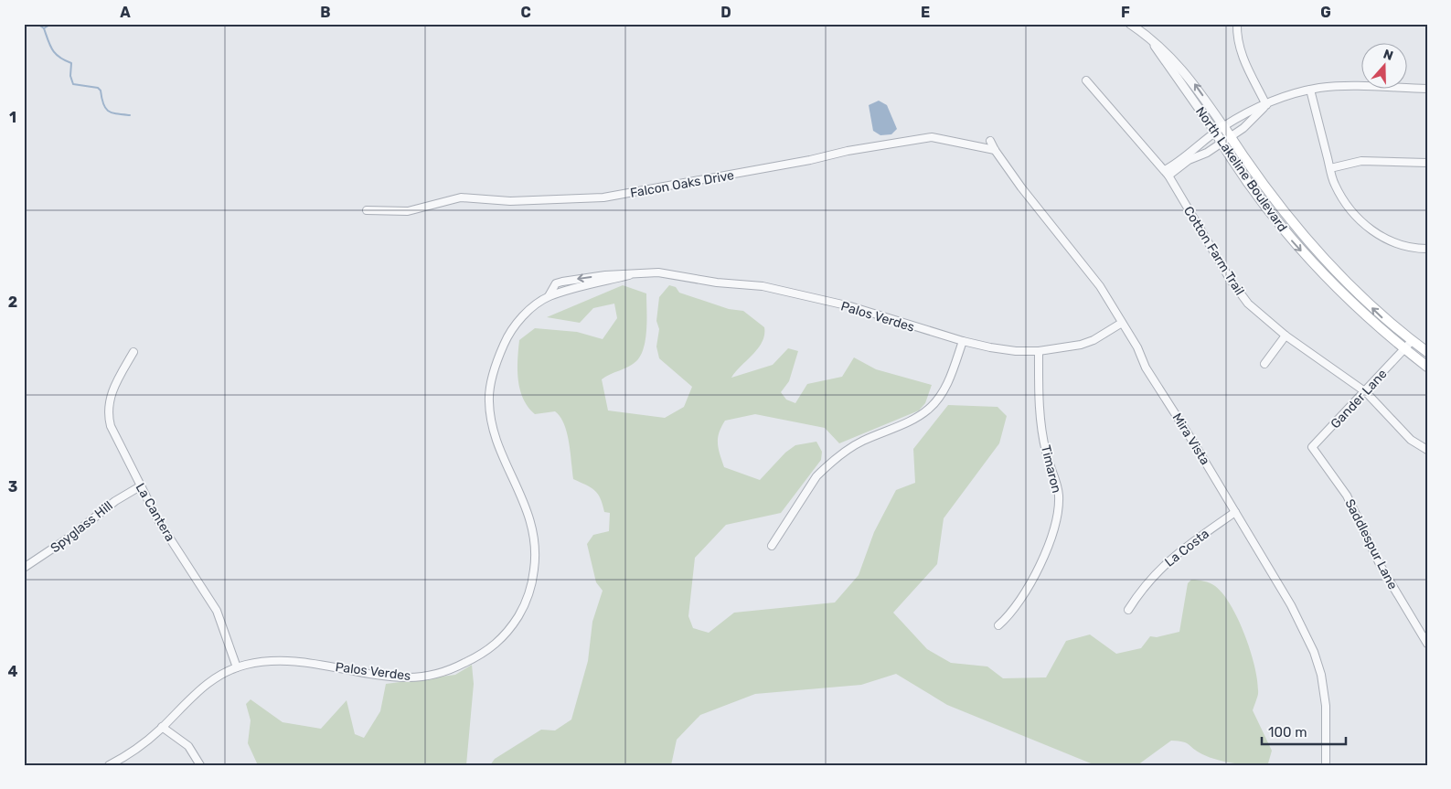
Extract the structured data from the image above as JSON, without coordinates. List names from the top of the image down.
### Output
{
  "streets": {
    "main road": ["North Lakeline Boulevard"],
    "street": [
      "Falcon Oaks Drive",
      "Cotton Farm Trail",
      "Palos Verdes",
      "Gander Lane",
      "Mira Vista",
      "Timaron",
      "La Cantera",
      "Spyglass Hill",
      "Saddlespur Lane",
      "La Costa"
    ]
  },
  "crossings": [
    ["North Lakeline Boulevard", "Gander Lane"],
    ["Falcon Oaks Drive", "Mira Vista"],
    ["Cotton Farm Trail", "Gander Lane"],
    ["Palos Verdes", "Mira Vista"],
    ["Palos Verdes", "Timaron"],
    ["Palos Verdes", "La Cantera"],
    ["Gander Lane", "Saddlespur Lane"],
    ["Mira Vista", "La Costa"],
    ["La Cantera", "Spyglass Hill"]
  ],
  "scale_bar": "100 m",
  "north": "top",
  "grid": {
    "columns": [
      "A",
      "B",
      "C",
      "D",
      "E",
      "F",
      "G"
    ],
    "rows": [
      "1",
      "2",
      "3",
      "4"
    ]
  }
}
